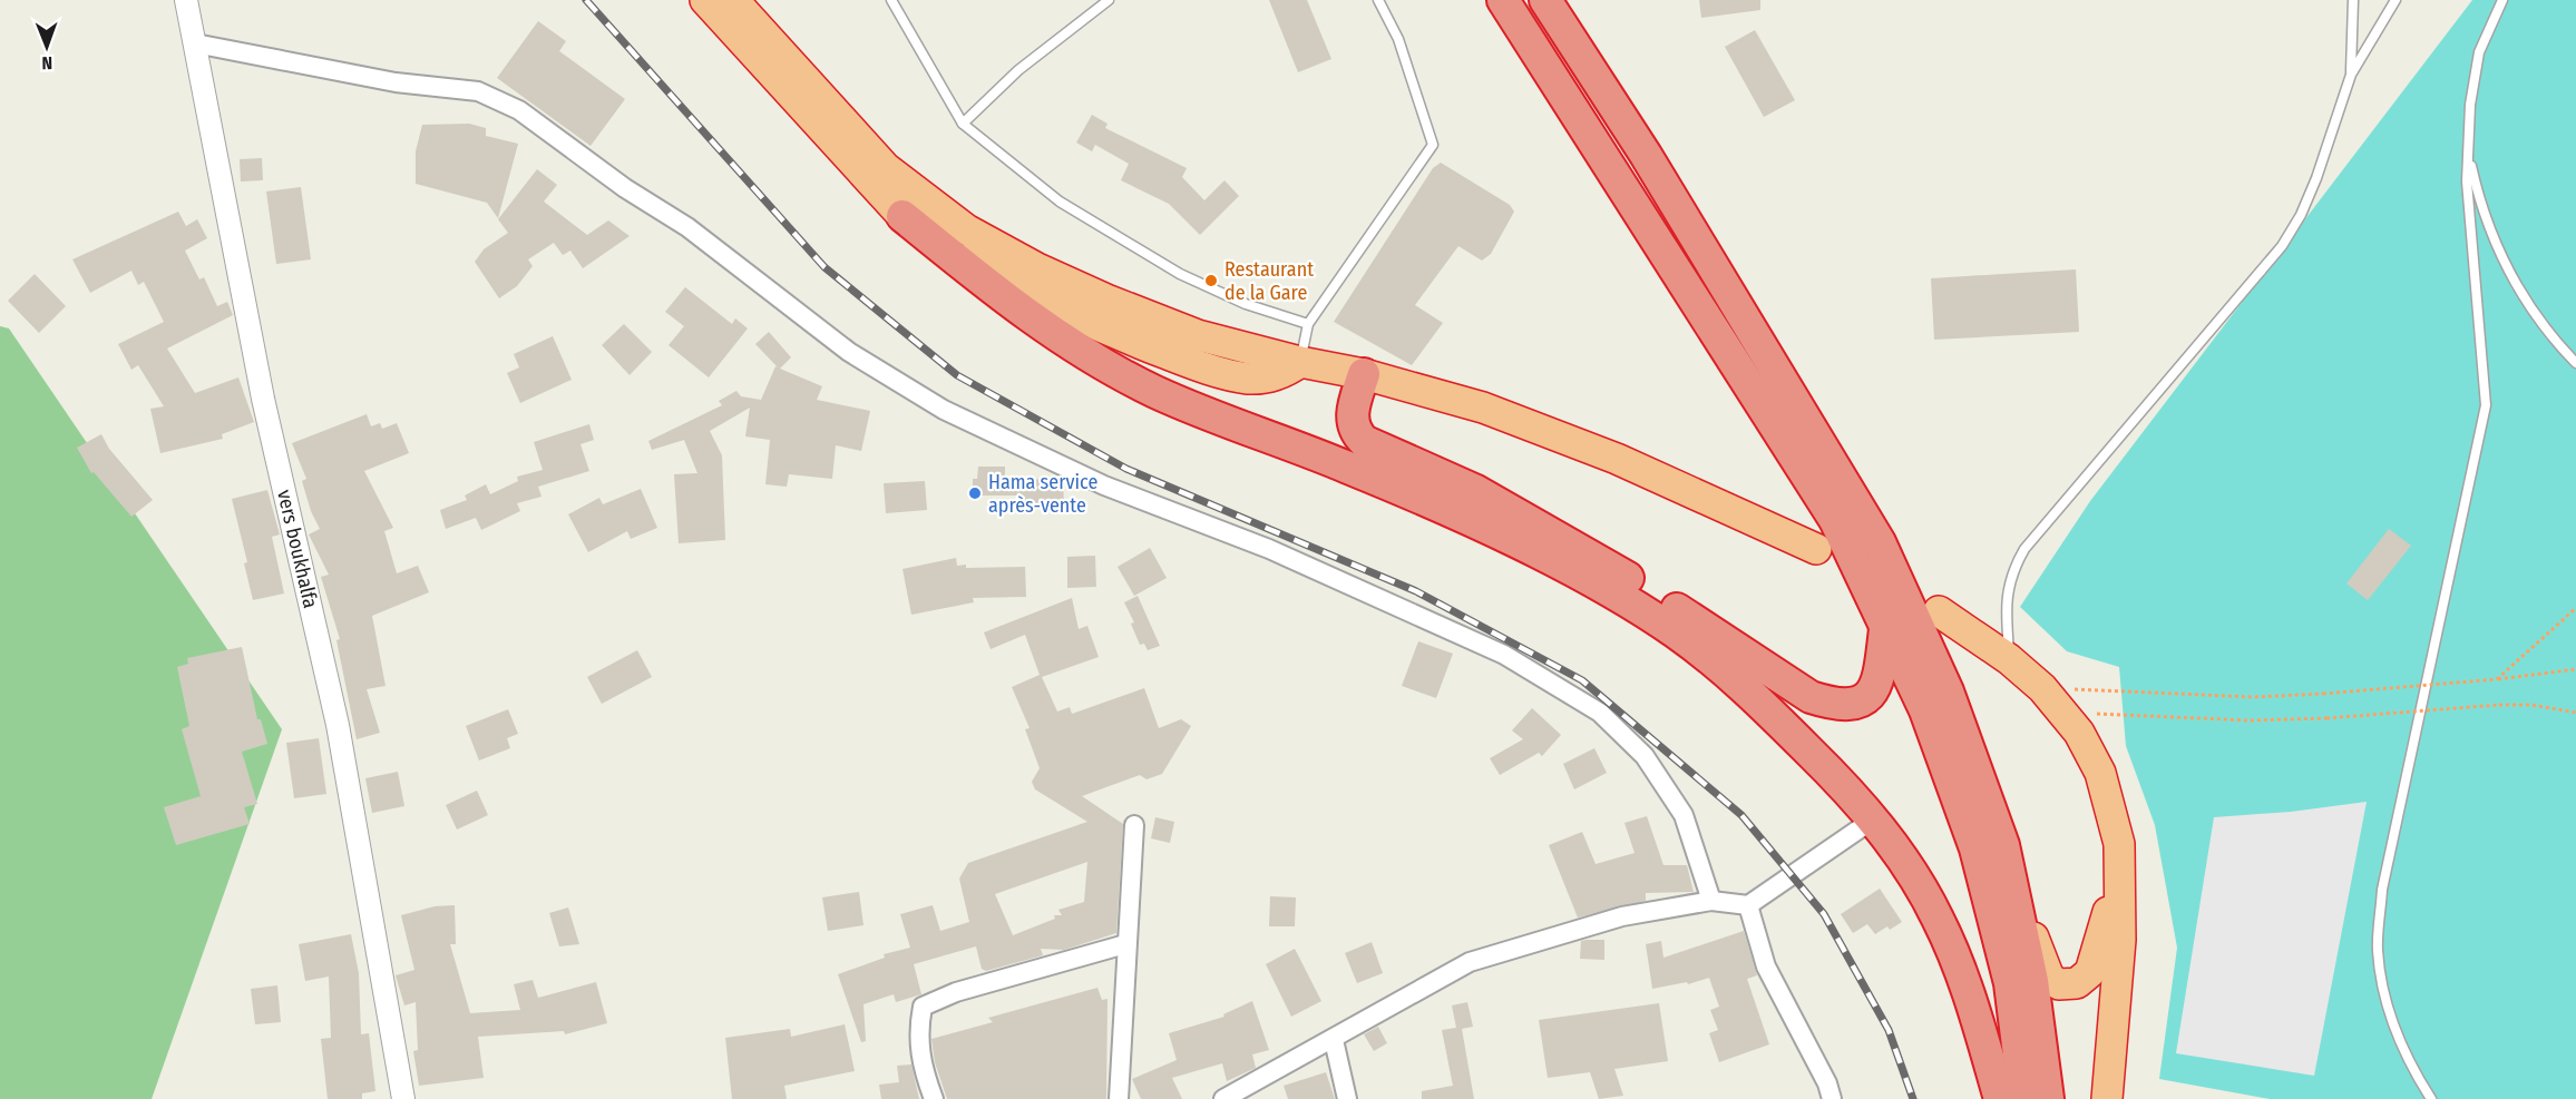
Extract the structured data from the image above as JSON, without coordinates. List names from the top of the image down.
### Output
{
  "streets": {
    "street": ["vers boukhalfa"]
  },
  "places": ["Restaurant de la Gare", "Hama service après-vente"],
  "north": "bottom"
}
